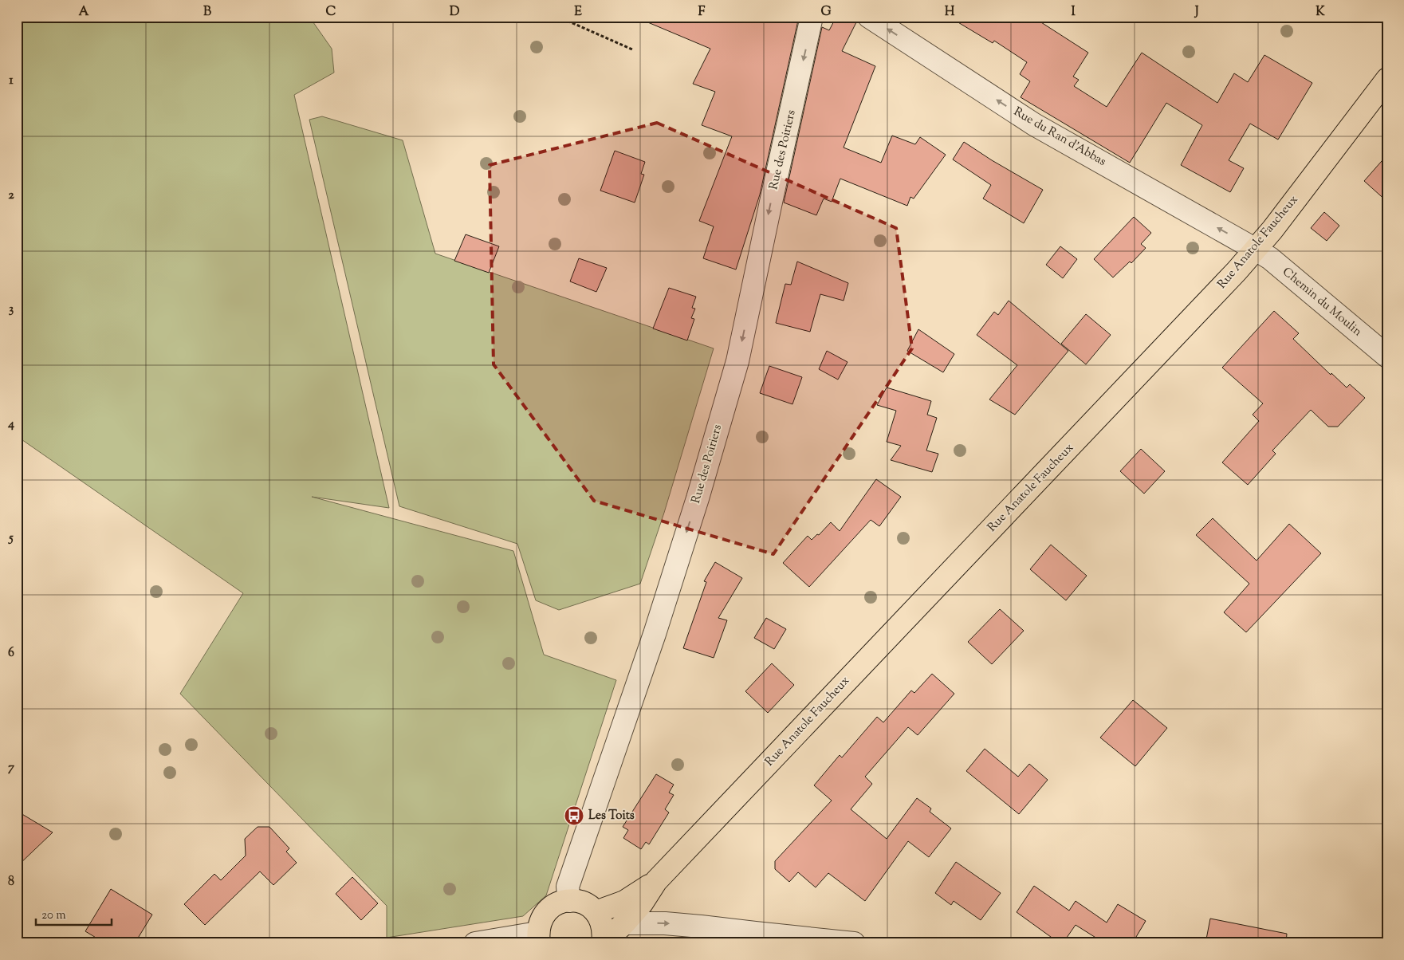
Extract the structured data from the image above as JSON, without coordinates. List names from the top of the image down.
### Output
{
  "streets": {
    "main road": ["Rue Anatole Faucheux"],
    "street": ["Rue du Ran d'Abbas", "Rue des Poiriers", "Chemin du Moulin"]
  },
  "crossings": [
    ["Rue du Ran d'Abbas", "Rue Anatole Faucheux"],
    ["Rue du Ran d'Abbas", "Chemin du Moulin"],
    ["Rue Anatole Faucheux", "Chemin du Moulin"]
  ],
  "one_way": ["Rue du Ran d'Abbas", "Rue des Poiriers"],
  "places": {
    "bus stop": ["Les Toits"]
  },
  "scale_bar": "20 m",
  "grid": {
    "columns": [
      "A",
      "B",
      "C",
      "D",
      "E",
      "F",
      "G",
      "H",
      "I",
      "J",
      "K"
    ],
    "rows": [
      "1",
      "2",
      "3",
      "4",
      "5",
      "6",
      "7",
      "8"
    ]
  }
}
